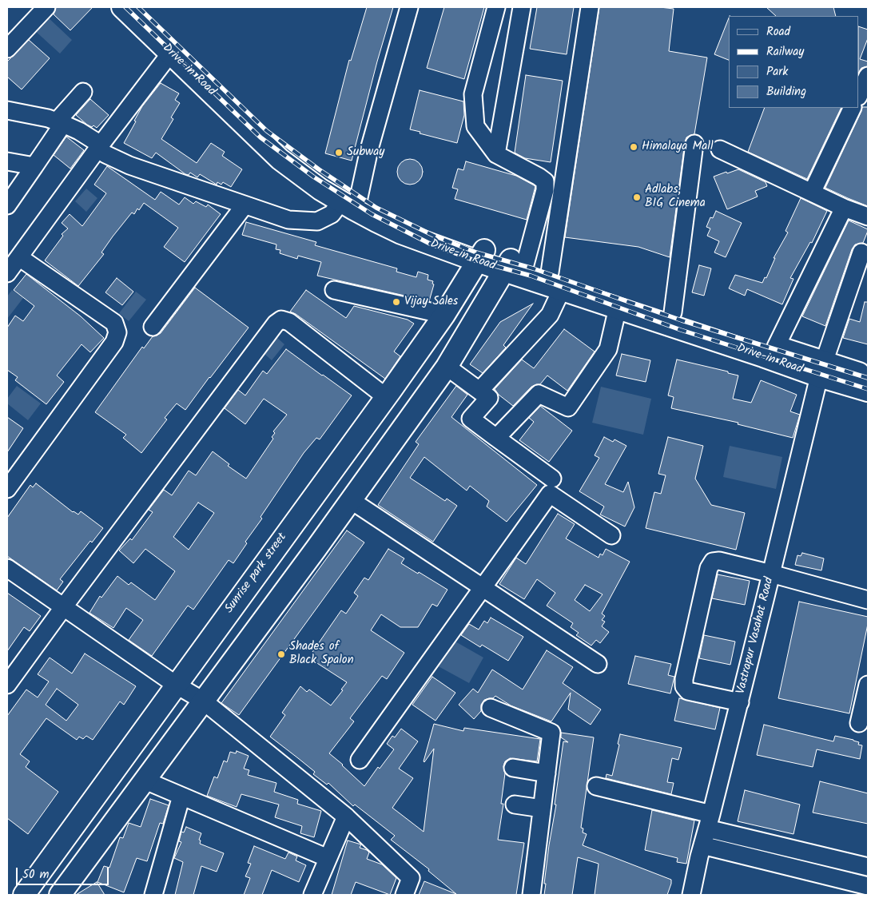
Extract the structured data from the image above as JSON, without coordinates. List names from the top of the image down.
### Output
{
  "streets": {
    "main road": ["Drive-in Road", "Sunrise park street"],
    "street": ["Vastrapur Vasahat Road"]
  },
  "crossings": [
    ["Drive-in Road", "Sunrise park street"],
    ["Drive-in Road", "Vastrapur Vasahat Road"]
  ],
  "places": [
    "Himalaya Mall",
    "Subway",
    "Adlabs, BIG Cinema",
    "Vijay Sales",
    "Shades of Black Spalon"
  ],
  "legend": [
    "Road",
    "Railway",
    "Park",
    "Building"
  ],
  "scale_bar": "50 m"
}
